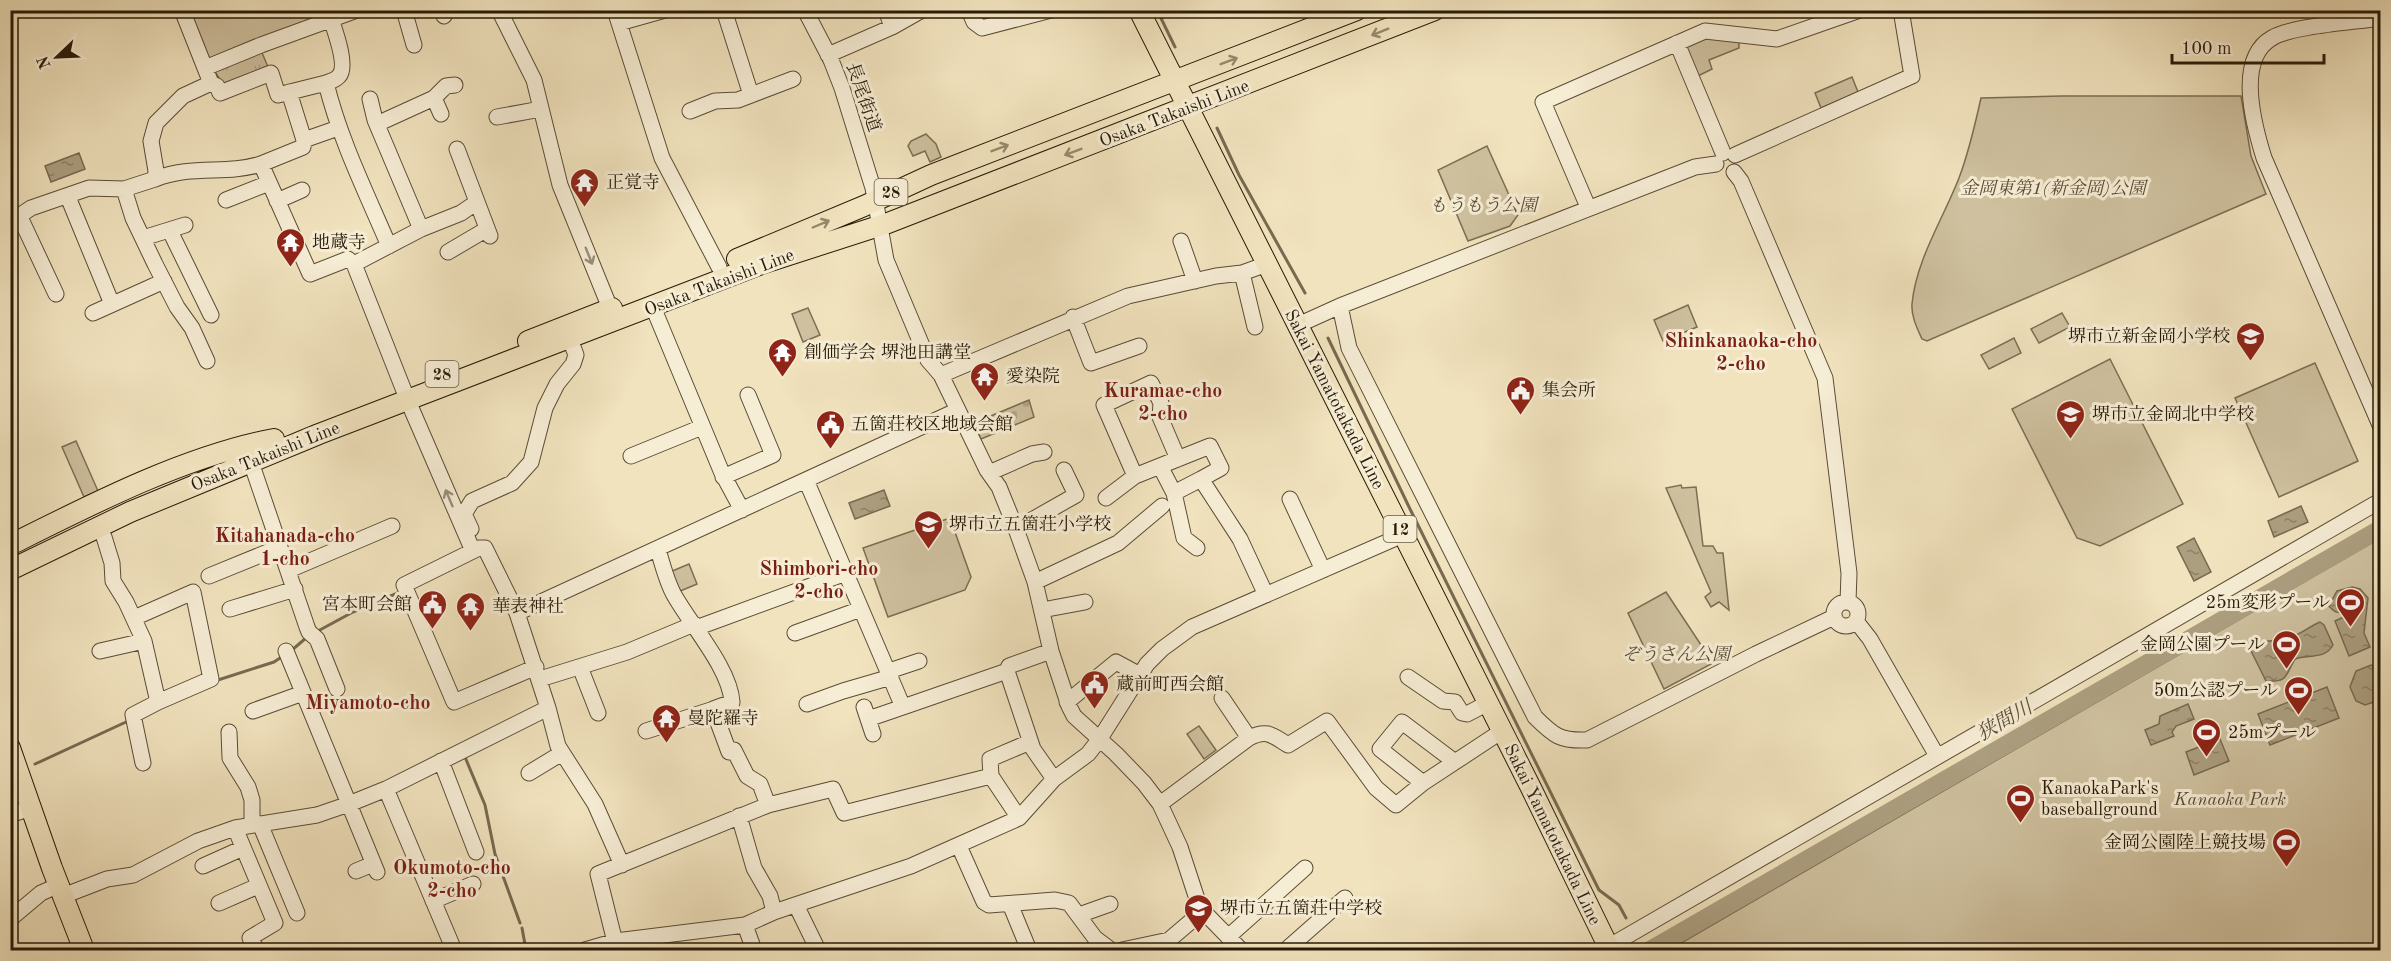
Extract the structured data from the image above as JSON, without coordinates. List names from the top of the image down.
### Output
{
  "streets": {
    "main road": [
      "Osaka Takaishi Line",
      "28",
      "Sakai Yamatotakada Line",
      "12"
    ],
    "street": ["長尾街道"]
  },
  "crossings": [
    ["長尾街道", "Osaka Takaishi Line"],
    ["Osaka Takaishi Line", "Sakai Yamatotakada Line"]
  ],
  "districts": [
    "Shinkanaoka-cho 2-cho",
    "Kuramae-cho 2-cho",
    "Kitahanada-cho 1-cho",
    "Shimbori-cho 2-cho",
    "Miyamoto-cho",
    "Okumoto-cho 2-cho"
  ],
  "water": ["狭間川"],
  "parks": [
    "金岡東第1(新金岡)公園",
    "もうもう公園",
    "ぞうさん公園",
    "Kanaoka Park"
  ],
  "places": {
    "temple": [
      "正覚寺",
      "地蔵寺",
      "創価学会 堺池田講堂",
      "愛染院",
      "華表神社",
      "曼陀羅寺"
    ],
    "school or university": [
      "堺市立新金岡小学校",
      "堺市立金岡北中学校",
      "堺市立五箇荘小学校",
      "堺市立五箇荘中学校"
    ],
    "public building": [
      "集会所",
      "五箇荘校区地域会館",
      "宮本町会館",
      "蔵前町西会館"
    ],
    "sports": [
      "25m変形プール",
      "金岡公園プール",
      "50m公認プール",
      "25mプール",
      "KanaokaPark's baseballground",
      "金岡公園陸上競技場"
    ]
  },
  "scale_bar": "100 m",
  "north": "bottom left"
}
